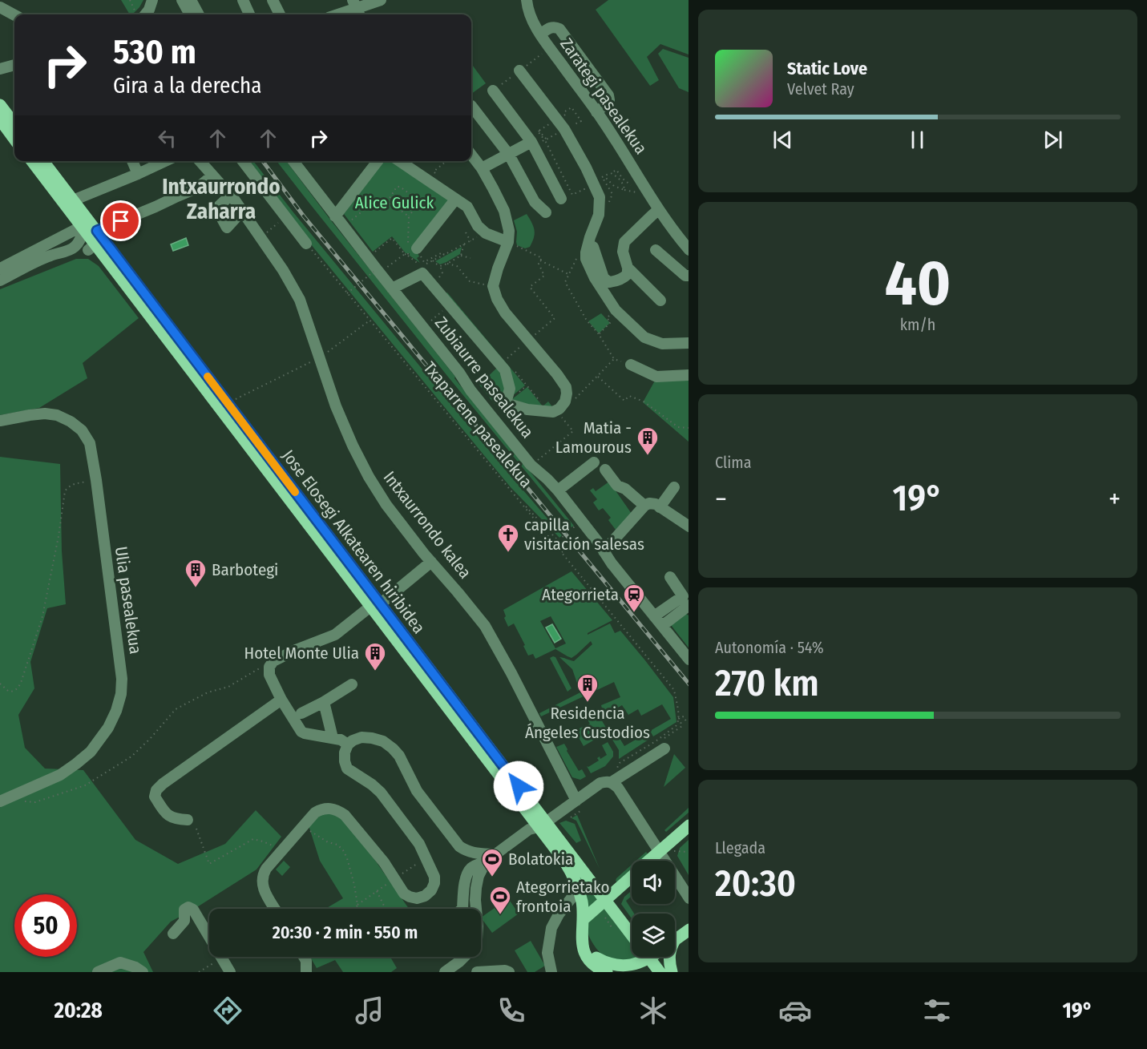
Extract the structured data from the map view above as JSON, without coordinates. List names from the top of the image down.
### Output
{
  "streets": {
    "main road": ["Jose Elosegi Alkatearen hiribidea"],
    "street": [
      "Zarategi pasealekua",
      "Zubiaurre pasealekua",
      "Intxaurrondo kalea",
      "Ulia pasealekua"
    ],
    "path": ["Txaparrene pasealekua"]
  },
  "districts": ["Intxaurrondo Zaharra"],
  "parks": ["Alice Gulick"],
  "places": {
    "building": [
      "Matia - Lamourous",
      "Barbotegi",
      "Hotel Monte Ulia",
      "Residencia Ángeles Custodios"
    ],
    "church": ["capilla visitación salesas"],
    "station": ["Ategorrieta"],
    "sports": ["Bolatokia", "Ategorrietako frontoia"]
  },
  "page": {
    "turn": ["530 m", "Gira a la derecha"],
    "song": ["Static Love", "Velvet Ray"],
    "tile": [
      ["40", "km/h"],
      "Clima",
      ["Autonomía · 54%", "270 km"],
      ["Llegada", "20:30"]
    ],
    "heat": ["−", "19°", "+"],
    "limit": "50",
    "trip": "20:30 · 2 min · 550 m",
    "tabs": ["20:28", "19°"]
  }
}
